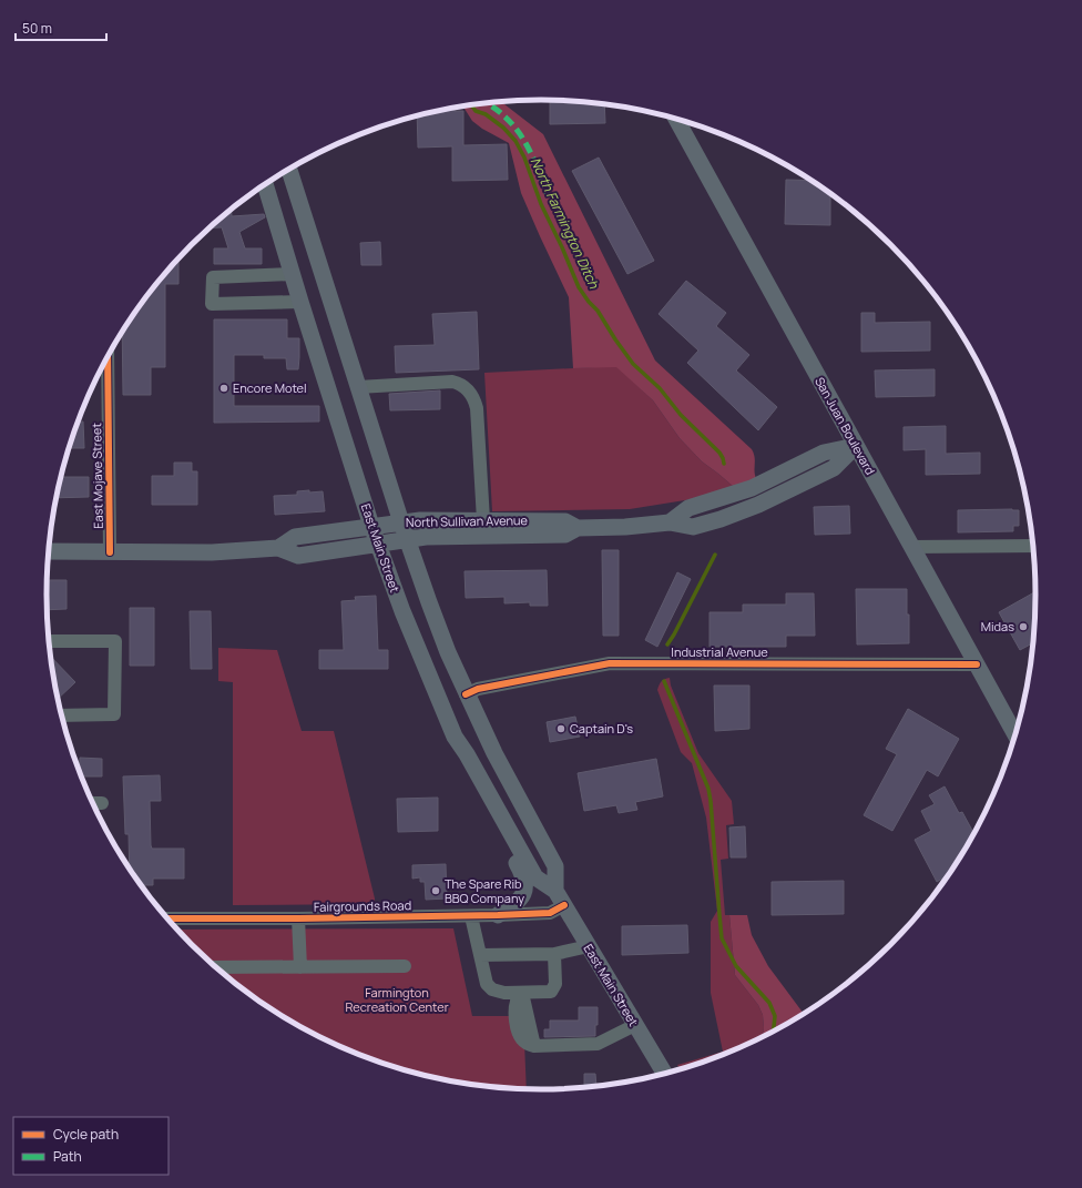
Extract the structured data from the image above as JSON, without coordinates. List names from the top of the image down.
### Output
{
  "streets": {
    "main road": ["San Juan Boulevard", "North Sullivan Avenue", "East Main Street"],
    "street": ["East Mojave Street", "Industrial Avenue", "Fairgrounds Road"]
  },
  "crossings": [
    ["San Juan Boulevard", "North Sullivan Avenue"],
    ["San Juan Boulevard", "Industrial Avenue"],
    ["East Mojave Street", "North Sullivan Avenue"],
    ["North Sullivan Avenue", "East Main Street"],
    ["East Main Street", "Fairgrounds Road"]
  ],
  "water": ["North Farmington Ditch"],
  "parks": ["Farmington Recreation Center"],
  "places": [
    "Encore Motel",
    "Midas",
    "Captain D's",
    "The Spare Rib BBQ Company"
  ],
  "legend": ["Cycle path", "Path"],
  "scale_bar": "50 m"
}
